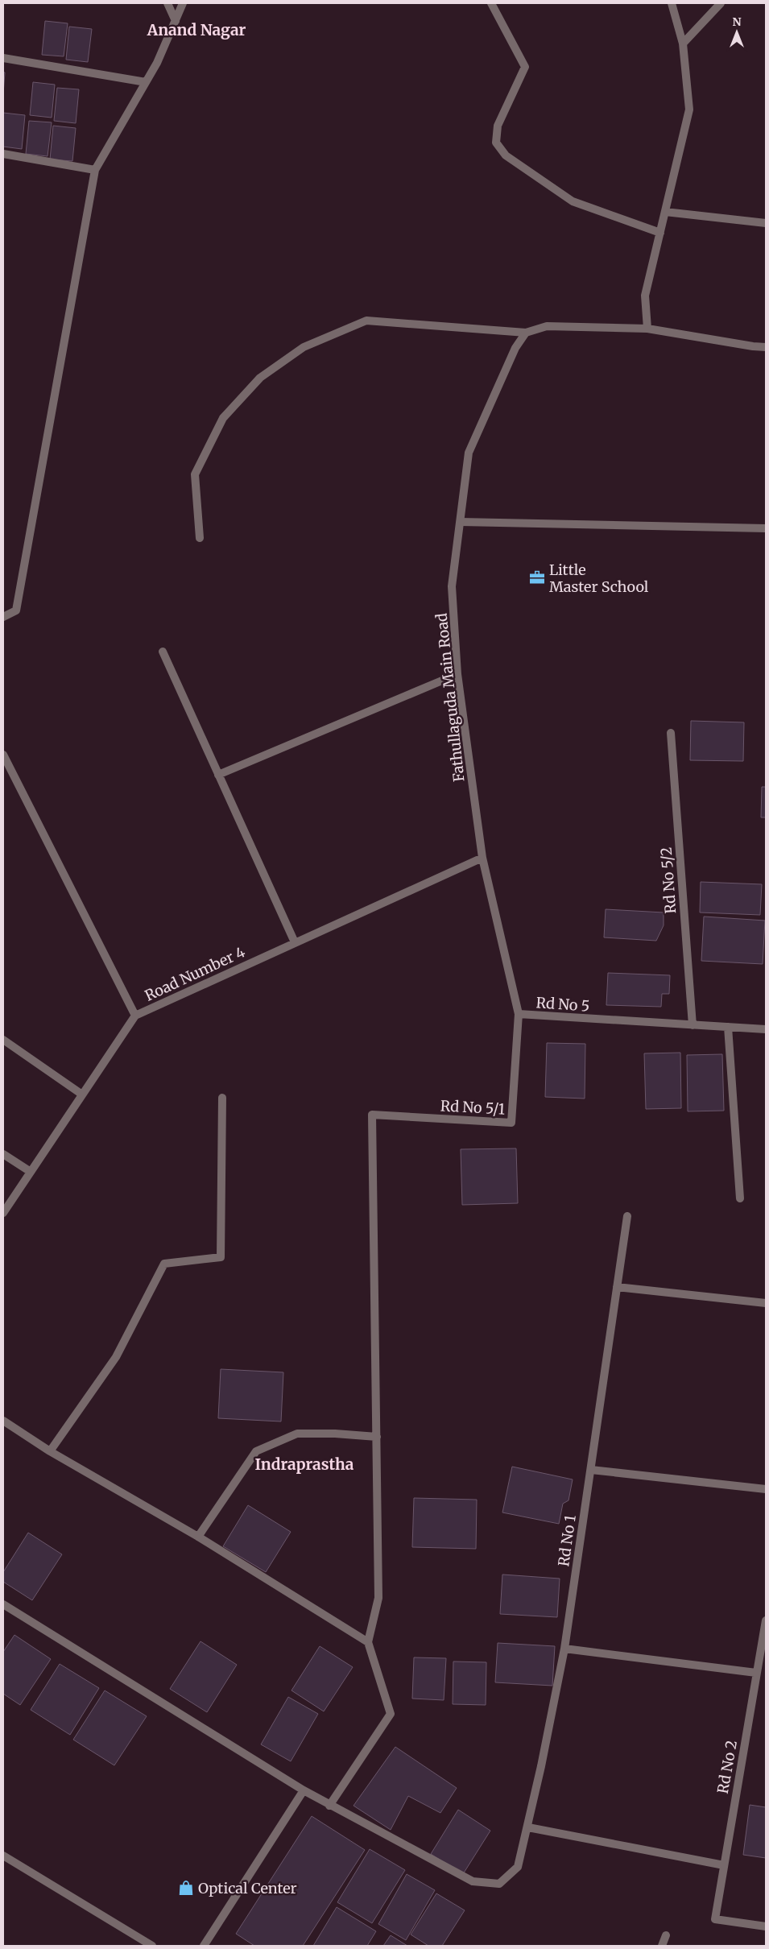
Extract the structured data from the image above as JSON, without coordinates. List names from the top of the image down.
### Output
{
  "streets": {
    "street": [
      "Fathullaguda Main Road",
      "Rd No 5/2",
      "Road Number 4",
      "Rd No 5",
      "Rd No 5/1",
      "Rd No 1",
      "Rd No 2"
    ]
  },
  "crossings": [
    ["Fathullaguda Main Road", "Road Number 4"],
    ["Fathullaguda Main Road", "Rd No 5"],
    ["Rd No 5/2", "Rd No 5"],
    ["Road Number 4", "Rd No 5"],
    ["Rd No 5", "Rd No 5/1"]
  ],
  "districts": ["Anand Nagar", "Indraprastha"],
  "places": {
    "office": ["Little Master School"],
    "shop": ["Optical Center"]
  },
  "north": "top"
}
